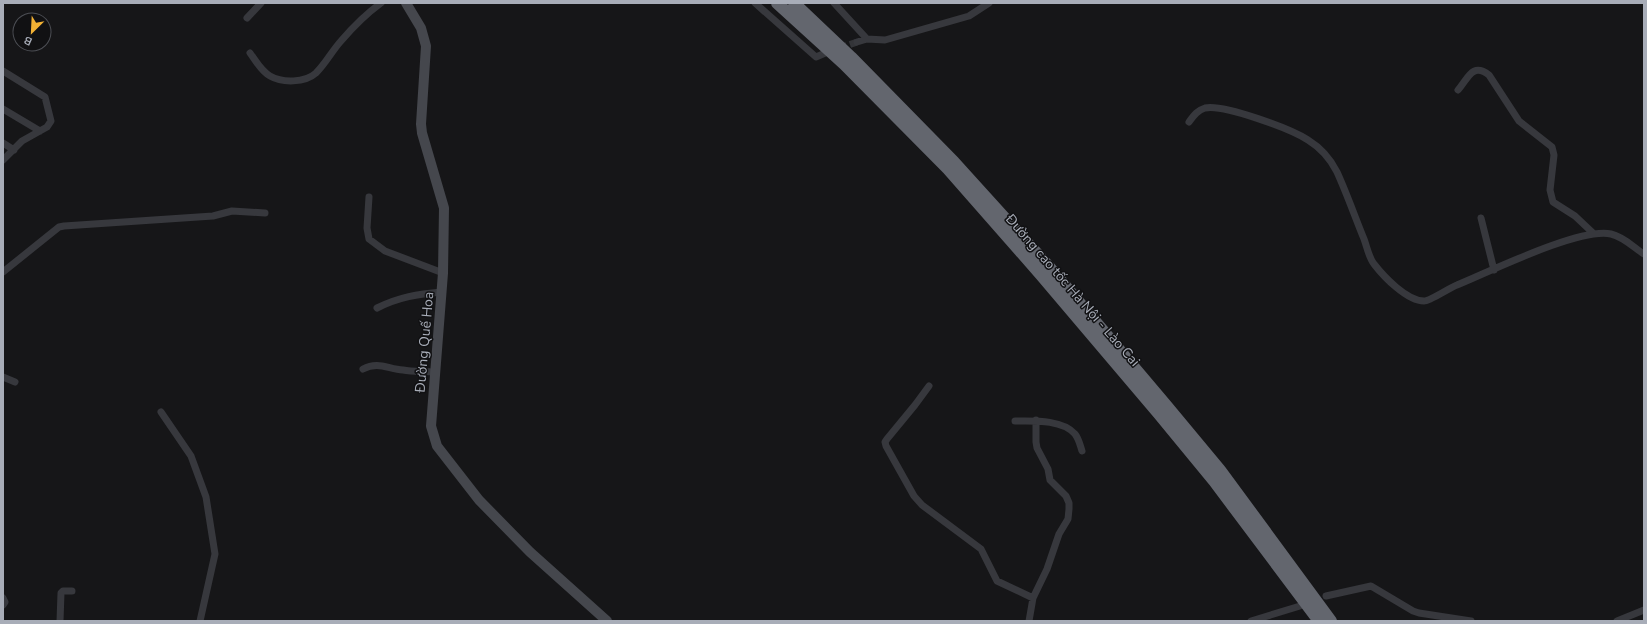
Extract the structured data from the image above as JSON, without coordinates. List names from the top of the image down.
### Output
{
  "streets": {
    "highway": ["Đường cao tốc Hà Nội - Lào Cai"],
    "street": ["Đường Quế Hoa"]
  },
  "north": "bottom left"
}
